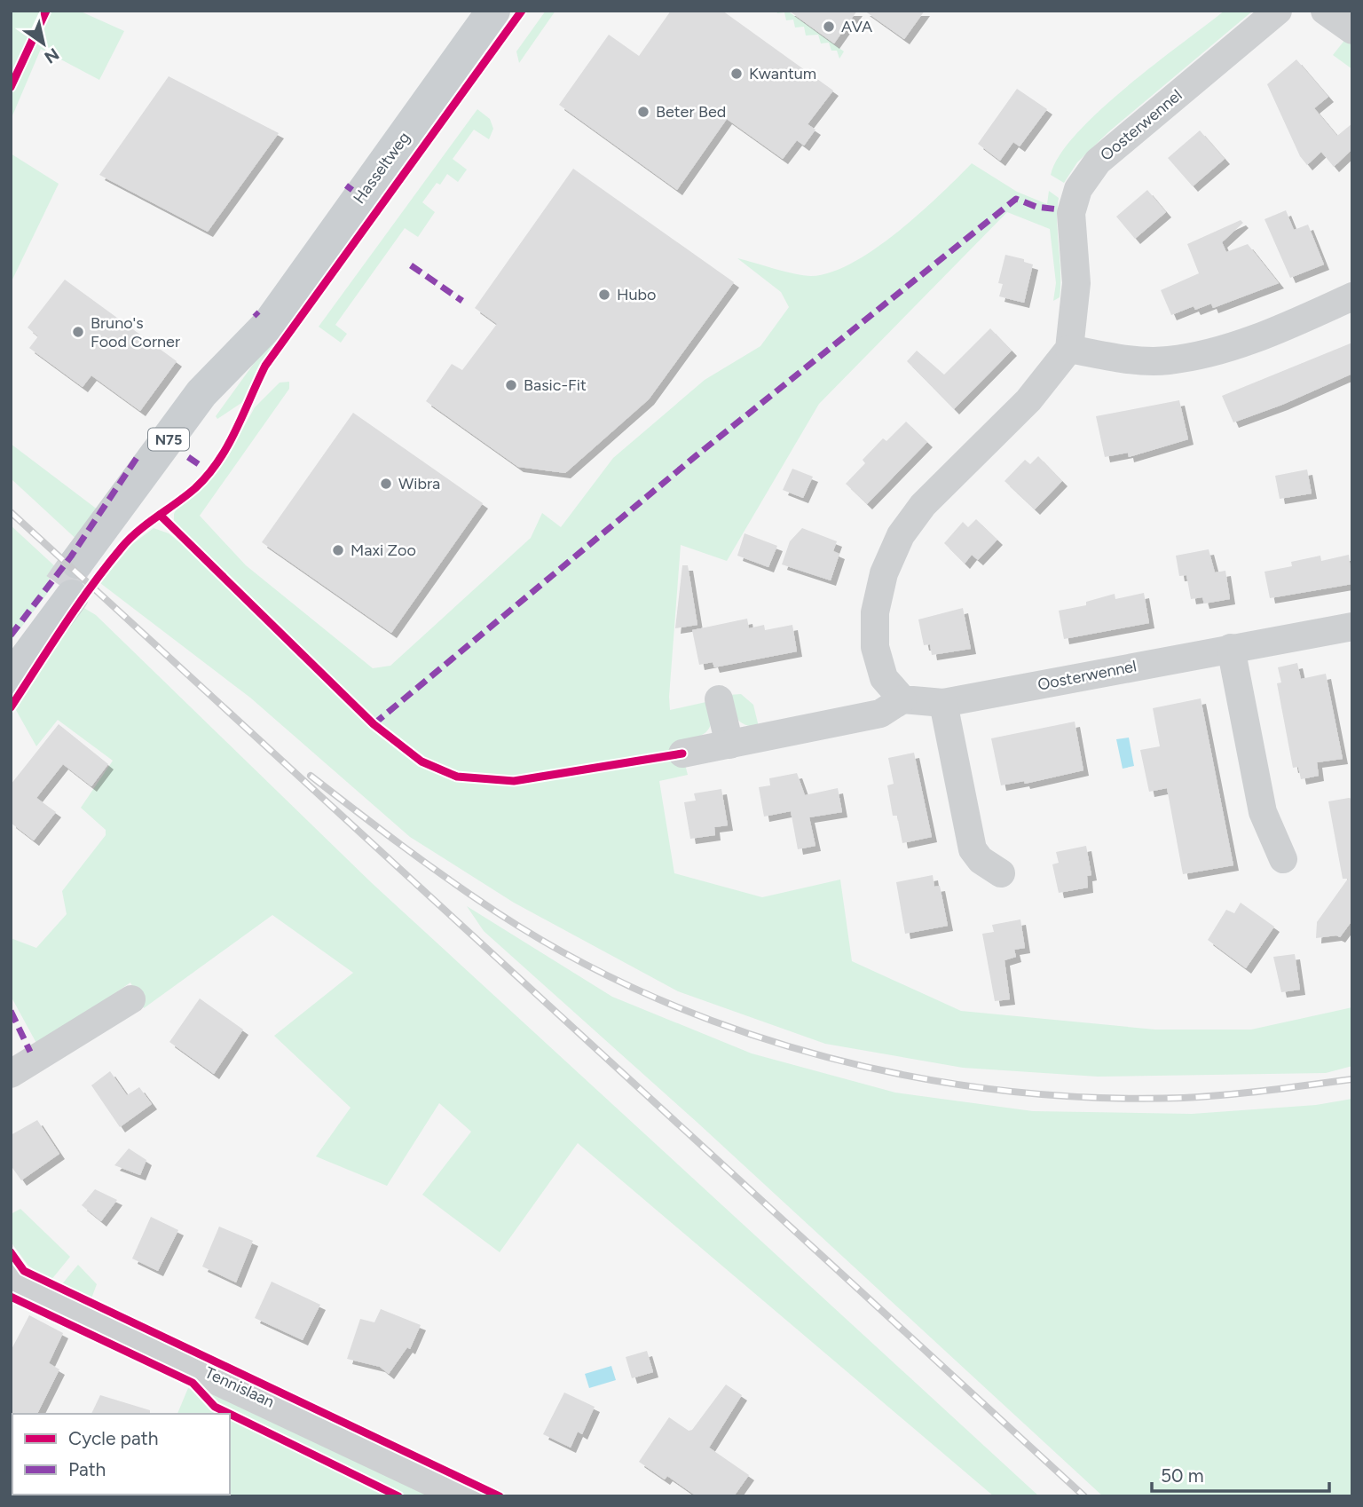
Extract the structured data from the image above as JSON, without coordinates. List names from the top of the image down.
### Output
{
  "streets": {
    "main road": ["Hasseltweg", "N75"],
    "street": ["Oosterwennel", "Tennislaan"]
  },
  "places": [
    "AVA",
    "Kwantum",
    "Beter Bed",
    "Hubo",
    "Bruno's Food Corner",
    "Basic-Fit",
    "Wibra",
    "Maxi Zoo"
  ],
  "legend": ["Cycle path", "Path"],
  "scale_bar": "50 m",
  "north": "bottom right"
}
